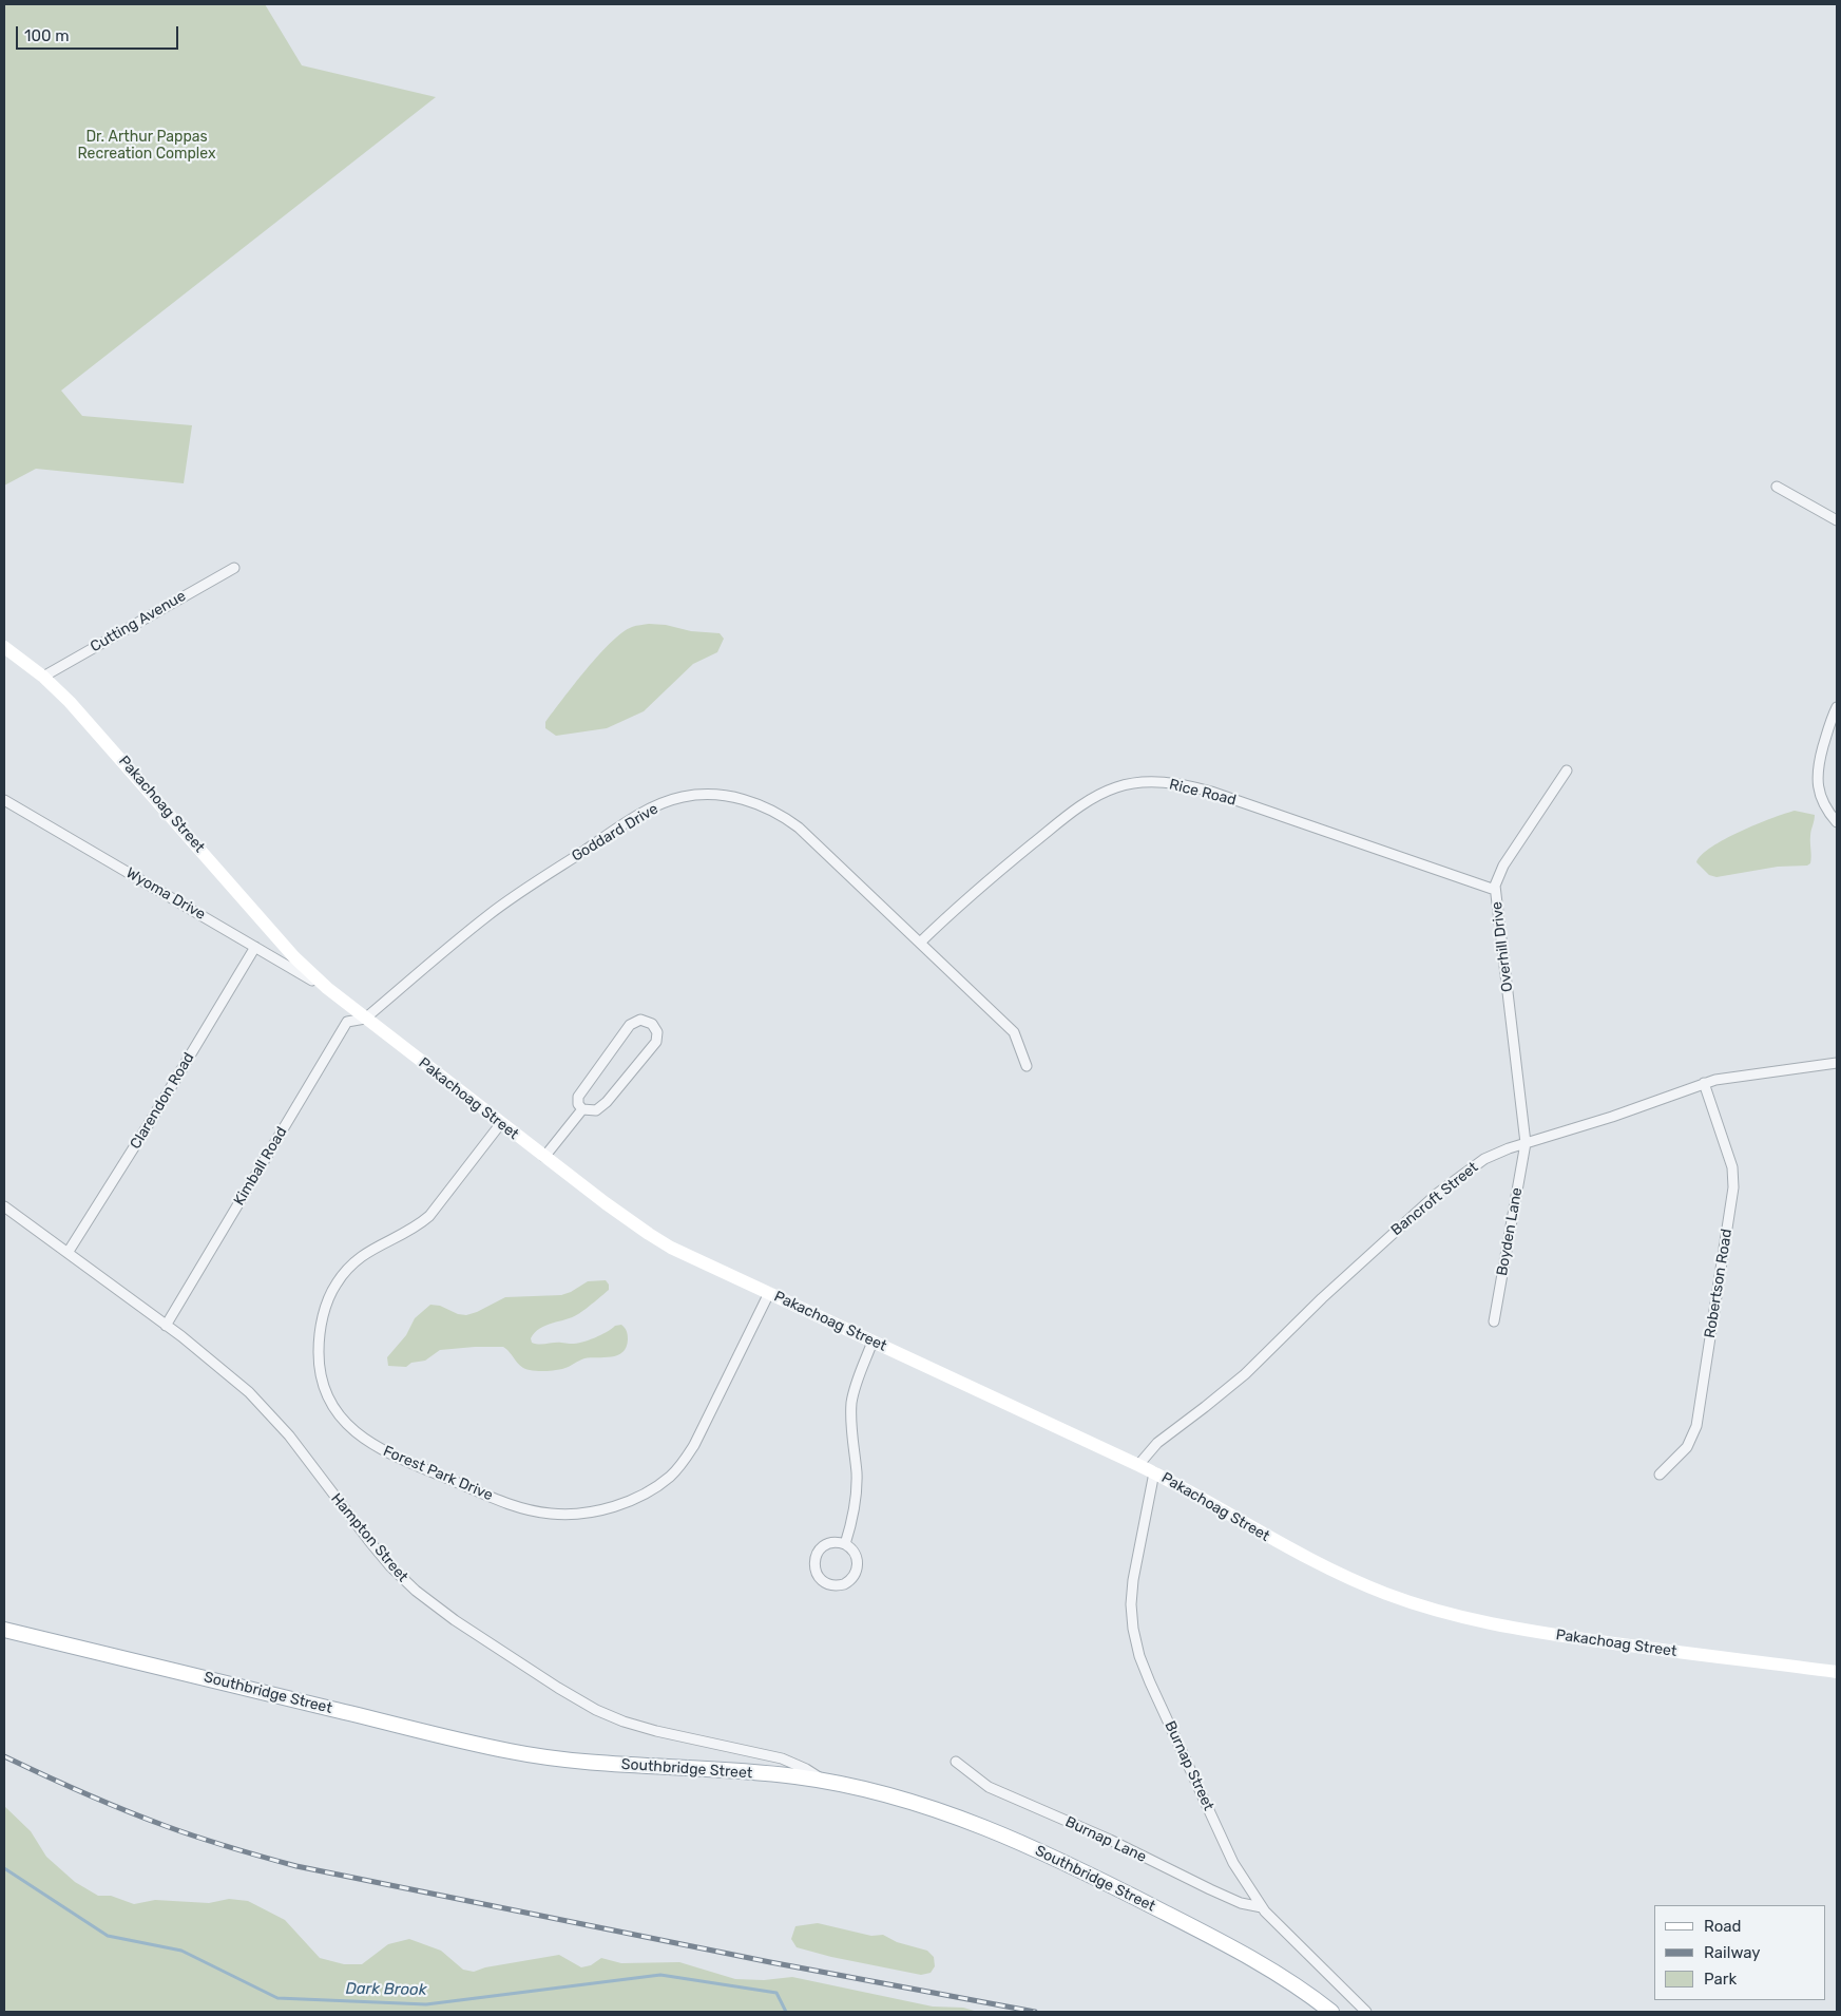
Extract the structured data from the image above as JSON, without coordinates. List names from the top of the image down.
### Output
{
  "streets": {
    "main road": ["Southbridge Street"],
    "street": [
      "Cutting Avenue",
      "Rice Road",
      "Pakachoag Street",
      "Goddard Drive",
      "Wyoma Drive",
      "Overhill Drive",
      "Clarendon Road",
      "Kimball Road",
      "Bancroft Street",
      "Boyden Lane",
      "Robertson Road",
      "Forest Park Drive",
      "Hampton Street",
      "Burnap Street",
      "Burnap Lane"
    ]
  },
  "crossings": [
    ["Cutting Avenue", "Pakachoag Street"],
    ["Rice Road", "Goddard Drive"],
    ["Rice Road", "Overhill Drive"],
    ["Pakachoag Street", "Goddard Drive"],
    ["Pakachoag Street", "Wyoma Drive"],
    ["Pakachoag Street", "Kimball Road"],
    ["Pakachoag Street", "Bancroft Street"],
    ["Pakachoag Street", "Forest Park Drive"],
    ["Pakachoag Street", "Burnap Street"],
    ["Goddard Drive", "Kimball Road"],
    ["Wyoma Drive", "Clarendon Road"],
    ["Overhill Drive", "Bancroft Street"],
    ["Overhill Drive", "Boyden Lane"],
    ["Clarendon Road", "Hampton Street"],
    ["Kimball Road", "Hampton Street"],
    ["Bancroft Street", "Boyden Lane"],
    ["Bancroft Street", "Robertson Road"],
    ["Hampton Street", "Southbridge Street"],
    ["Burnap Street", "Burnap Lane"]
  ],
  "water": ["Dark Brook"],
  "parks": ["Dr. Arthur Pappas Recreation Complex"],
  "legend": ["Road", "Railway", "Park"],
  "scale_bar": "100 m"
}
